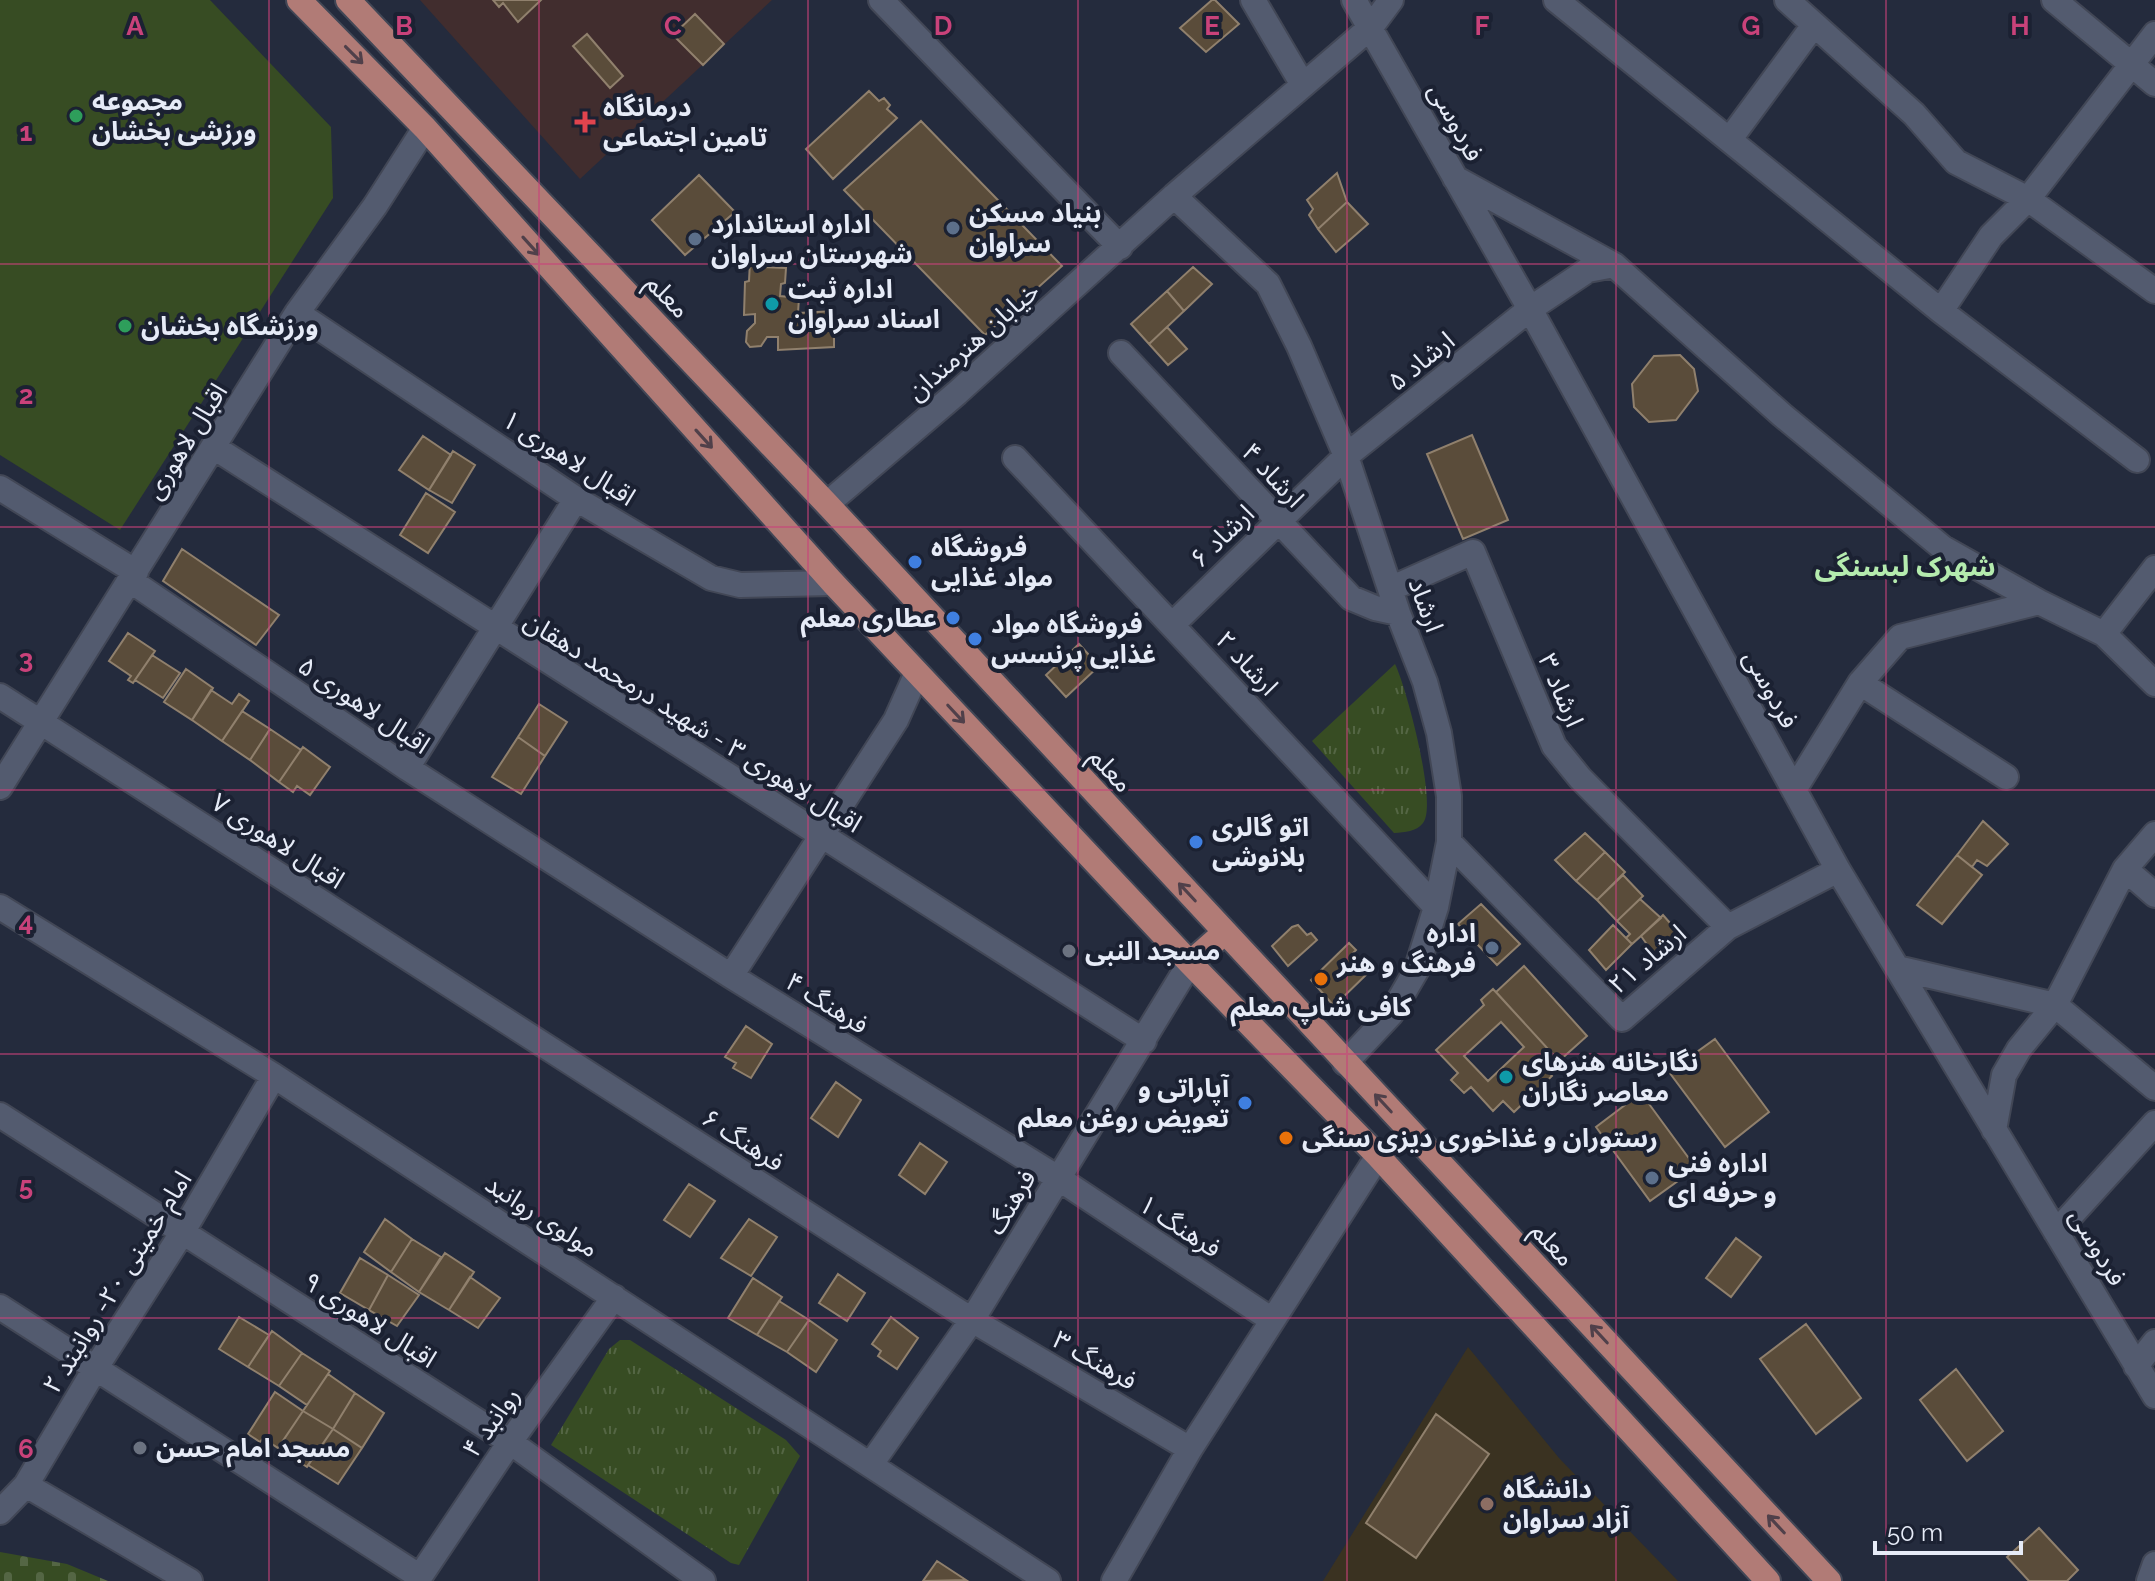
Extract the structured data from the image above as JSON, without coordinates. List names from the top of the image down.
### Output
{
  "streets": {
    "main road": ["معلم"],
    "street": [
      "فردوسی",
      "خیابان هنرمندان",
      "ارشاد ۵",
      "اقبال لاهوری",
      "اقبال لاهوری ۱",
      "ارشاد ۴",
      "ارشاد ۶",
      "ارشاد",
      "ارشاد ۲",
      "ارشاد ۳",
      "اقبال لاهوری ۵",
      "اقبال لاهوری ۳ - شهید درمحمد دهقان",
      "اقبال لاهوری ۷",
      "ارشاد ۲۱",
      "فرهنگ ۴",
      "فرهنگ ۶",
      "فرهنگ",
      "مولوی روانبد",
      "فرهنگ ۱",
      "امام خمینی ۲۰- روانبند ۲",
      "اقبال لاهوری ۹",
      "فرهنگ ۳",
      "روانبد ۴"
    ]
  },
  "crossings": [
    ["فردوسی", "خیابان هنرمندان"],
    ["فردوسی", "ارشاد ۵"],
    ["فردوسی", "ارشاد ۲۱"],
    ["معلم", "خیابان هنرمندان"],
    ["معلم", "ارشاد"],
    ["خیابان هنرمندان", "ارشاد"],
    ["ارشاد ۵", "ارشاد ۶"],
    ["ارشاد ۵", "ارشاد"],
    ["اقبال لاهوری", "اقبال لاهوری ۱"],
    ["اقبال لاهوری", "اقبال لاهوری ۵"],
    ["اقبال لاهوری", "اقبال لاهوری ۳ - شهید درمحمد دهقان"],
    ["اقبال لاهوری", "اقبال لاهوری ۷"],
    ["ارشاد ۴", "ارشاد ۶"],
    ["ارشاد ۴", "ارشاد"],
    ["ارشاد ۶", "ارشاد"],
    ["ارشاد ۶", "ارشاد ۲"],
    ["ارشاد", "ارشاد ۲"],
    ["ارشاد", "ارشاد ۳"],
    ["ارشاد", "ارشاد ۲۱"],
    ["ارشاد ۳", "ارشاد ۲۱"],
    ["اقبال لاهوری ۵", "فرهنگ ۴"],
    ["اقبال لاهوری ۳ - شهید درمحمد دهقان", "فرهنگ"],
    ["اقبال لاهوری ۷", "فرهنگ ۶"],
    ["فرهنگ ۴", "فرهنگ"],
    ["فرهنگ ۴", "فرهنگ ۱"],
    ["فرهنگ ۶", "فرهنگ"],
    ["فرهنگ ۶", "فرهنگ ۳"],
    ["فرهنگ", "مولوی روانبد"],
    ["فرهنگ", "فرهنگ ۱"],
    ["فرهنگ", "فرهنگ ۳"],
    ["مولوی روانبد", "امام خمینی ۲۰- روانبند ۲"],
    ["مولوی روانبد", "روانبد ۴"],
    ["امام خمینی ۲۰- روانبند ۲", "اقبال لاهوری ۹"],
    ["اقبال لاهوری ۹", "روانبد ۴"]
  ],
  "districts": ["شهرک لبسنگی"],
  "places": {
    "other": [
      "مجموعه ورزشی بخشان",
      "بنیاد مسکن سراوان",
      "اداره استاندارد شهرستان سراوان",
      "اداره ثبت اسناد سراوان",
      "ورزشگاه بخشان",
      "فروشگاه مواد غذایی",
      "عطاری معلم",
      "فروشگاه مواد غذایی پرنسس",
      "اتو گالری بلانوشی",
      "اداره فرهنگ و هنر",
      "مسجد النبی",
      "کافی شاپ معلم",
      "نگارخانه هنرهای معاصر نگاران",
      "آپاراتی و تعویض روغن معلم",
      "رستوران و غذاخوری دیزی سنگی",
      "اداره فنی و حرفه ای",
      "مسجد امام حسن",
      "دانشگاه آزاد سراوان"
    ],
    "health": ["درمانگاه تامین اجتماعی"]
  },
  "scale_bar": "50 m",
  "grid": {
    "columns": [
      "A",
      "B",
      "C",
      "D",
      "E",
      "F",
      "G",
      "H"
    ],
    "rows": [
      "1",
      "2",
      "3",
      "4",
      "5",
      "6"
    ]
  }
}
